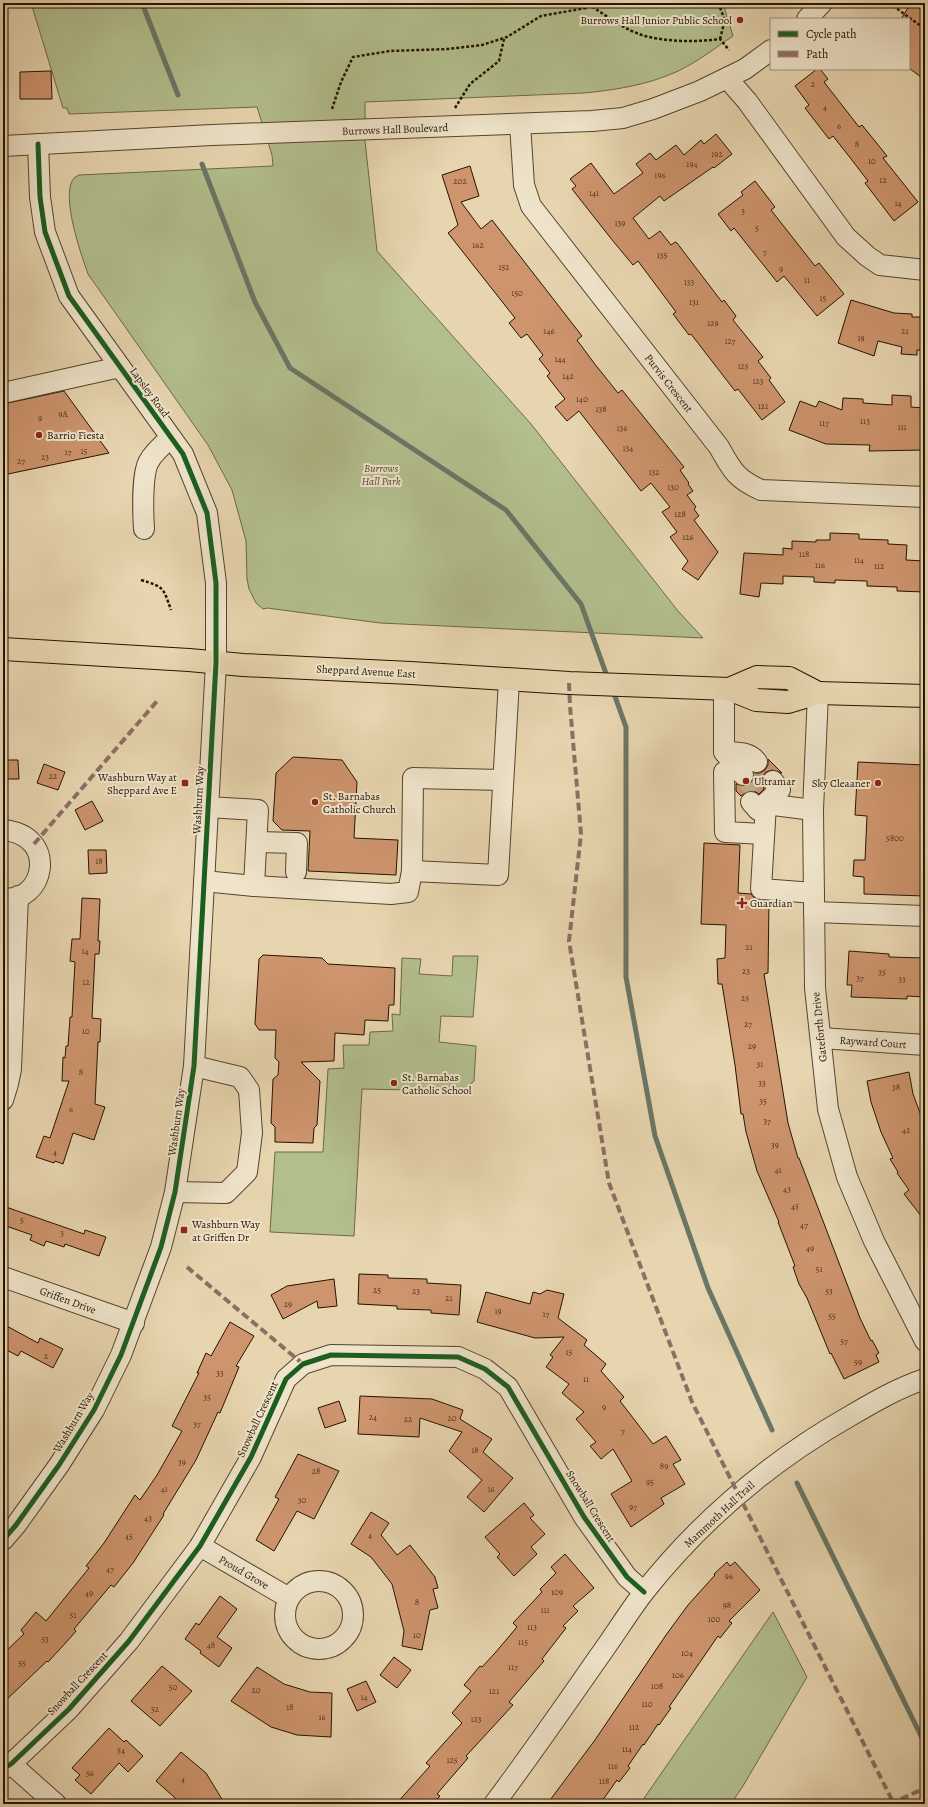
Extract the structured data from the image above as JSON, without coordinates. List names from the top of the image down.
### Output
{
  "streets": {
    "main road": ["Sheppard Avenue East"],
    "street": [
      "Burrows Hall Boulevard",
      "Purvis Crescent",
      "Lapsley Road",
      "Washburn Way",
      "Gateforth Drive",
      "Rayward Court",
      "Griffen Drive",
      "Snowball Crescent",
      "Mammoth Hall Trail",
      "Proud Grove"
    ]
  },
  "crossings": [
    ["Burrows Hall Boulevard", "Purvis Crescent"],
    ["Burrows Hall Boulevard", "Lapsley Road"],
    ["Lapsley Road", "Sheppard Avenue East"],
    ["Lapsley Road", "Washburn Way"],
    ["Sheppard Avenue East", "Washburn Way"],
    ["Sheppard Avenue East", "Gateforth Drive"],
    ["Washburn Way", "Griffen Drive"],
    ["Gateforth Drive", "Rayward Court"],
    ["Snowball Crescent", "Mammoth Hall Trail"],
    ["Snowball Crescent", "Proud Grove"]
  ],
  "parks": ["Burrows Hall Park"],
  "places": {
    "other": [
      "Burrows Hall Junior Public School",
      "Barrio Fiesta",
      "Ultramar",
      "Sky Cleaaner",
      "St. Barnabas Catholic Church",
      "St. Barnabas Catholic School"
    ],
    "transit": ["Washburn Way at Sheppard Ave E", "Washburn Way at Griffen Dr"],
    "health": ["Guardian"]
  },
  "house_numbers": [
    "2",
    "4",
    "6",
    "8",
    "192",
    "10",
    "194",
    "196",
    "12",
    "202",
    "141",
    "14",
    "3",
    "139",
    "5",
    "162",
    "7",
    "135",
    "152",
    "9",
    "11",
    "133",
    "150",
    "15",
    "131",
    "129",
    "146",
    "21",
    "19",
    "127",
    "144",
    "125",
    "142",
    "123",
    "140",
    "121",
    "138",
    "9A",
    "9",
    "113",
    "117",
    "111",
    "136",
    "134",
    "15",
    "17",
    "23",
    "27",
    "132",
    "130",
    "128",
    "126",
    "118",
    "114",
    "116",
    "112",
    "22",
    "5800",
    "18",
    "21",
    "14",
    "23",
    "35",
    "37",
    "33",
    "12",
    "25",
    "27",
    "10",
    "29",
    "31",
    "8",
    "33",
    "38",
    "35",
    "6",
    "37",
    "42",
    "39",
    "4",
    "41",
    "43",
    "45",
    "5",
    "47",
    "3",
    "49",
    "51",
    "25",
    "23",
    "53",
    "21",
    "29",
    "19",
    "17",
    "55",
    "57",
    "15",
    "2",
    "59",
    "33",
    "11",
    "35",
    "9",
    "24",
    "20",
    "22",
    "37",
    "7",
    "18",
    "39",
    "89",
    "28",
    "95",
    "41",
    "16",
    "30",
    "97",
    "43",
    "4",
    "45",
    "47",
    "96",
    "109",
    "49",
    "8",
    "98",
    "111",
    "51",
    "100",
    "113",
    "10",
    "53",
    "115",
    "48",
    "104",
    "55",
    "117",
    "106",
    "108",
    "50",
    "20",
    "121",
    "14",
    "110",
    "18",
    "52",
    "16",
    "123",
    "112",
    "114",
    "54",
    "125",
    "116",
    "56",
    "4",
    "118"
  ],
  "legend": ["Cycle path", "Path"]
}
